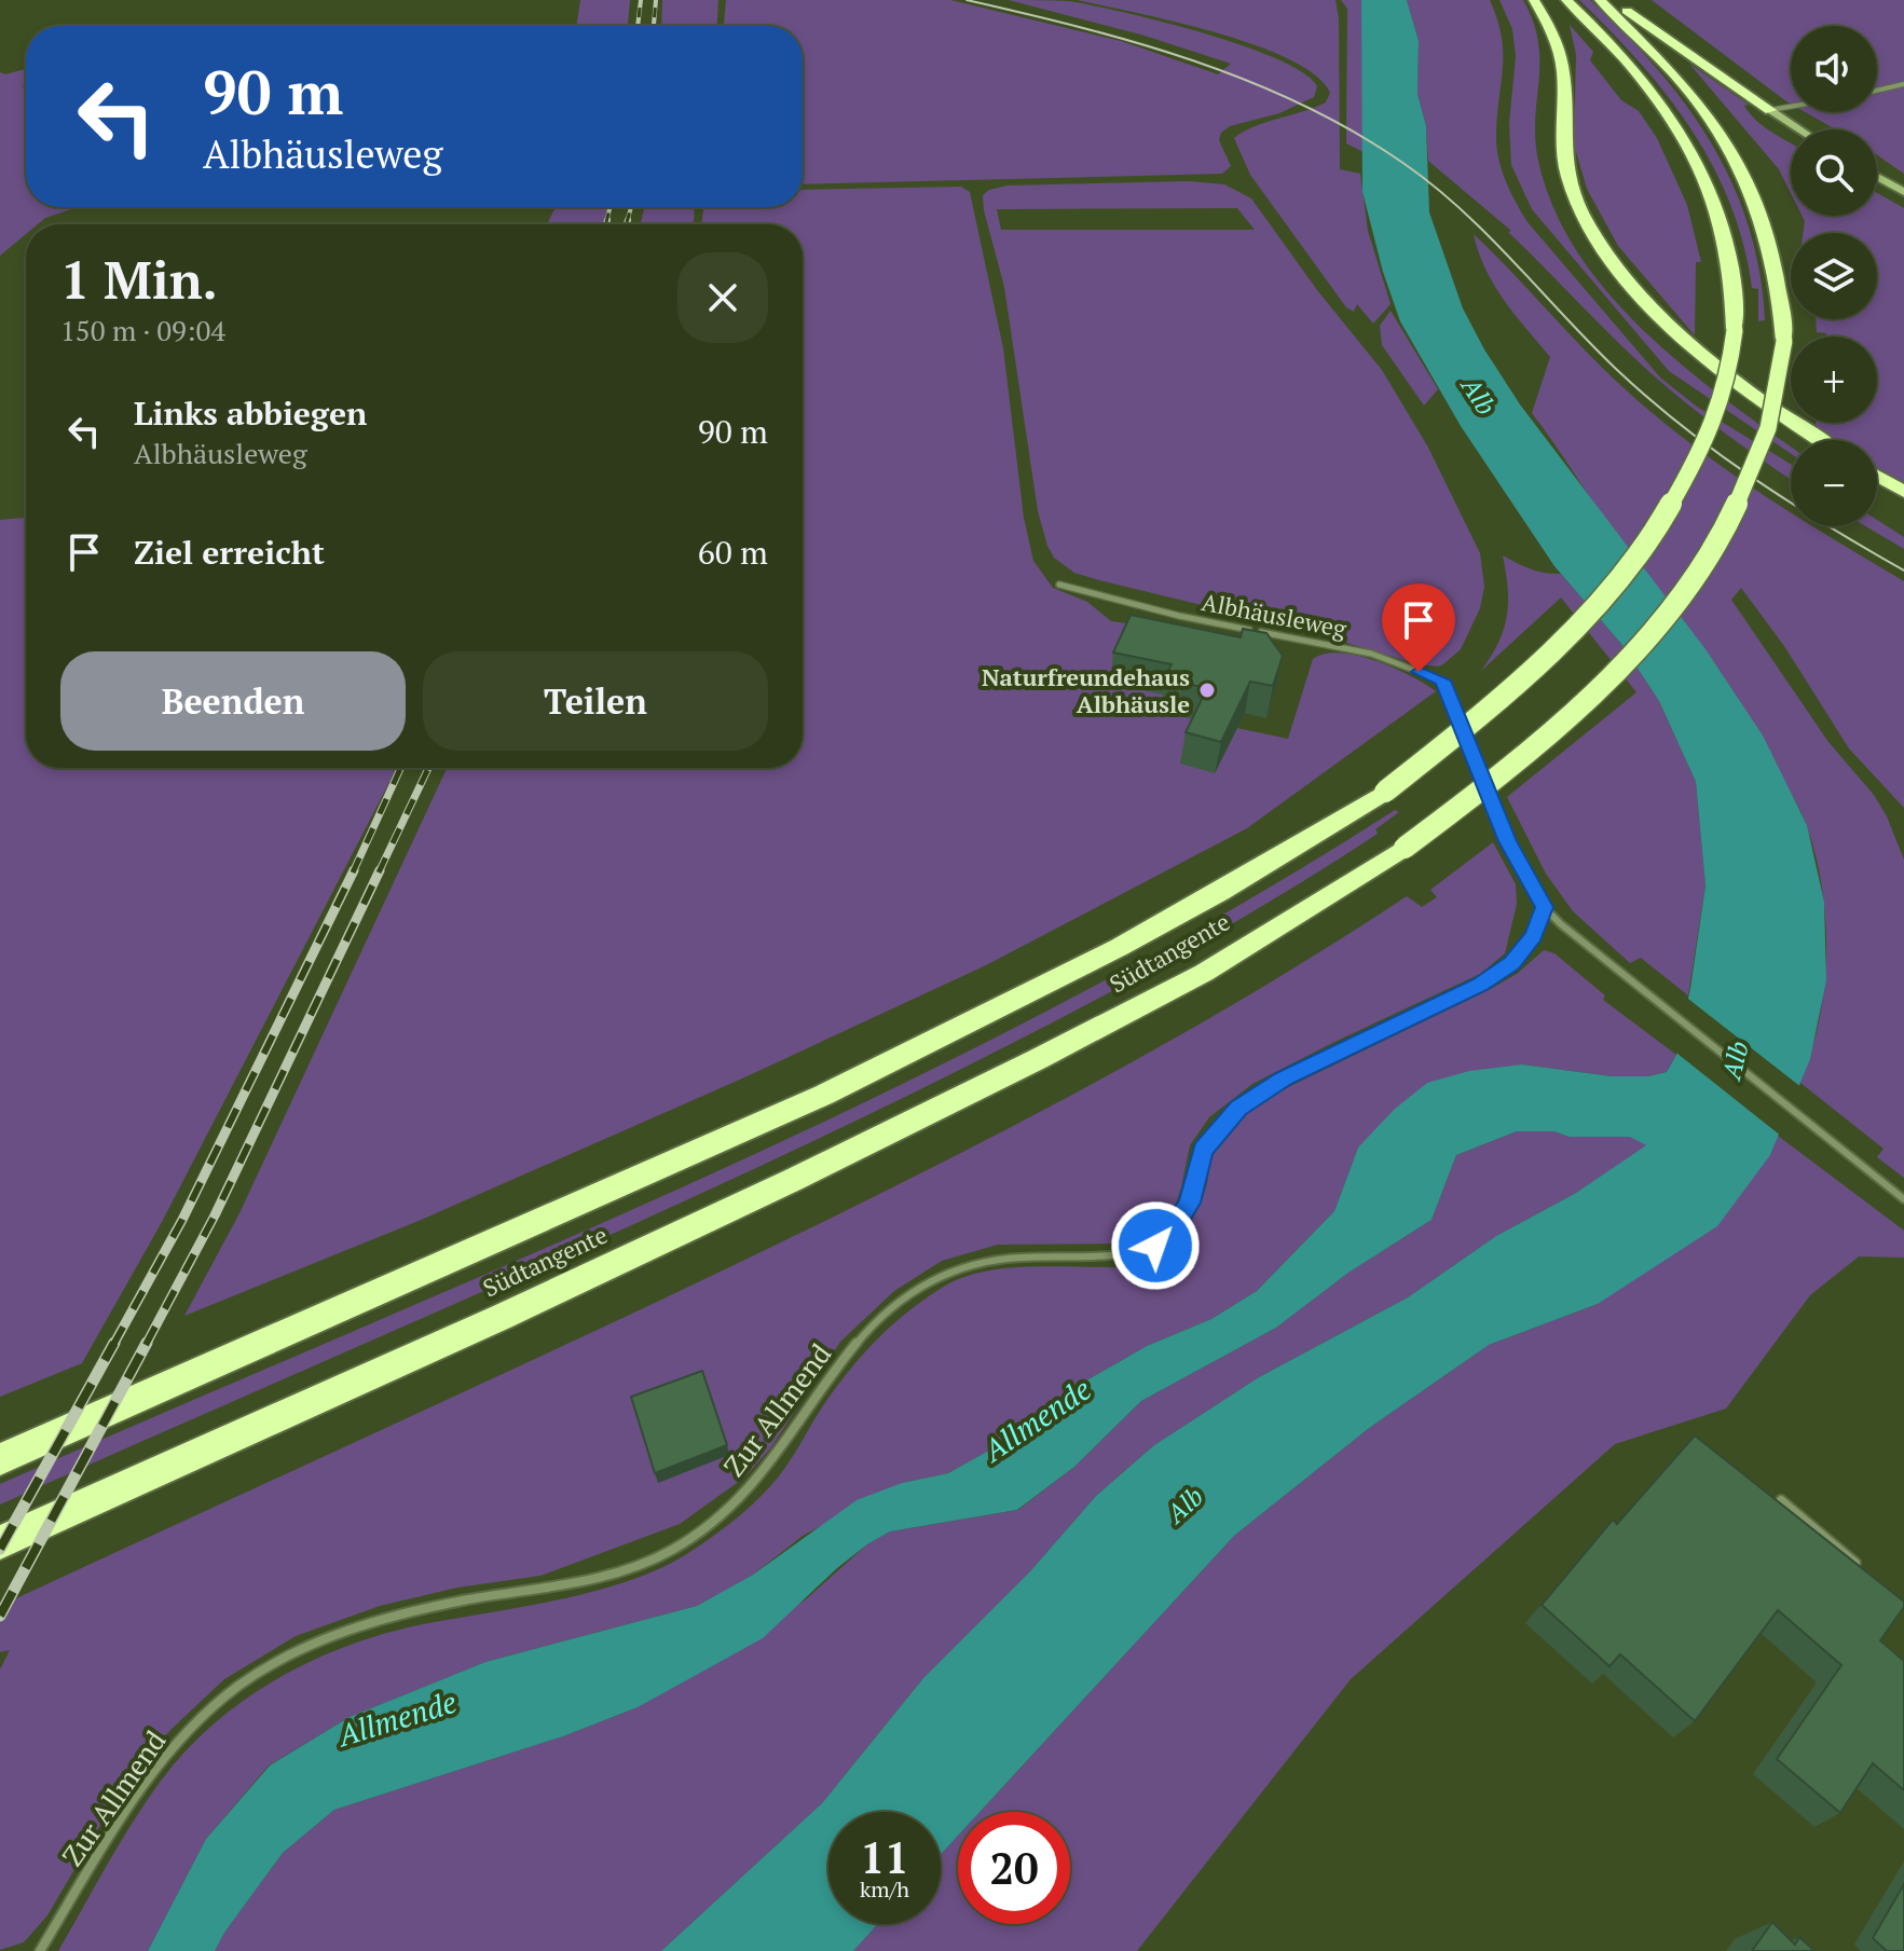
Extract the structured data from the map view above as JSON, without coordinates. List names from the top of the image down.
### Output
{
  "streets": {
    "highway": ["Südtangente"],
    "lane": ["Albhäusleweg", "Zur Allmend"]
  },
  "crossings": [
    ["Albhäusleweg", "Zur Allmend"]
  ],
  "water": ["Alb", "Allmende"],
  "places": ["Naturfreundehaus Albhäusle"],
  "page": {
    "map_buttons": ["+", "−"],
    "turn": ["90 m", "Albhäusleweg"],
    "heading": ["1 Min.", "150 m · 09:04"],
    "list": [
      {
        "name": "Links abbiegen",
        "note": "Albhäusleweg",
        "value": "90 m"
      },
      {
        "name": "Ziel erreicht",
        "value": "60 m"
      }
    ],
    "buttons": ["Beenden", "Teilen"],
    "speed": "11 km/h",
    "limit": "20"
  }
}
